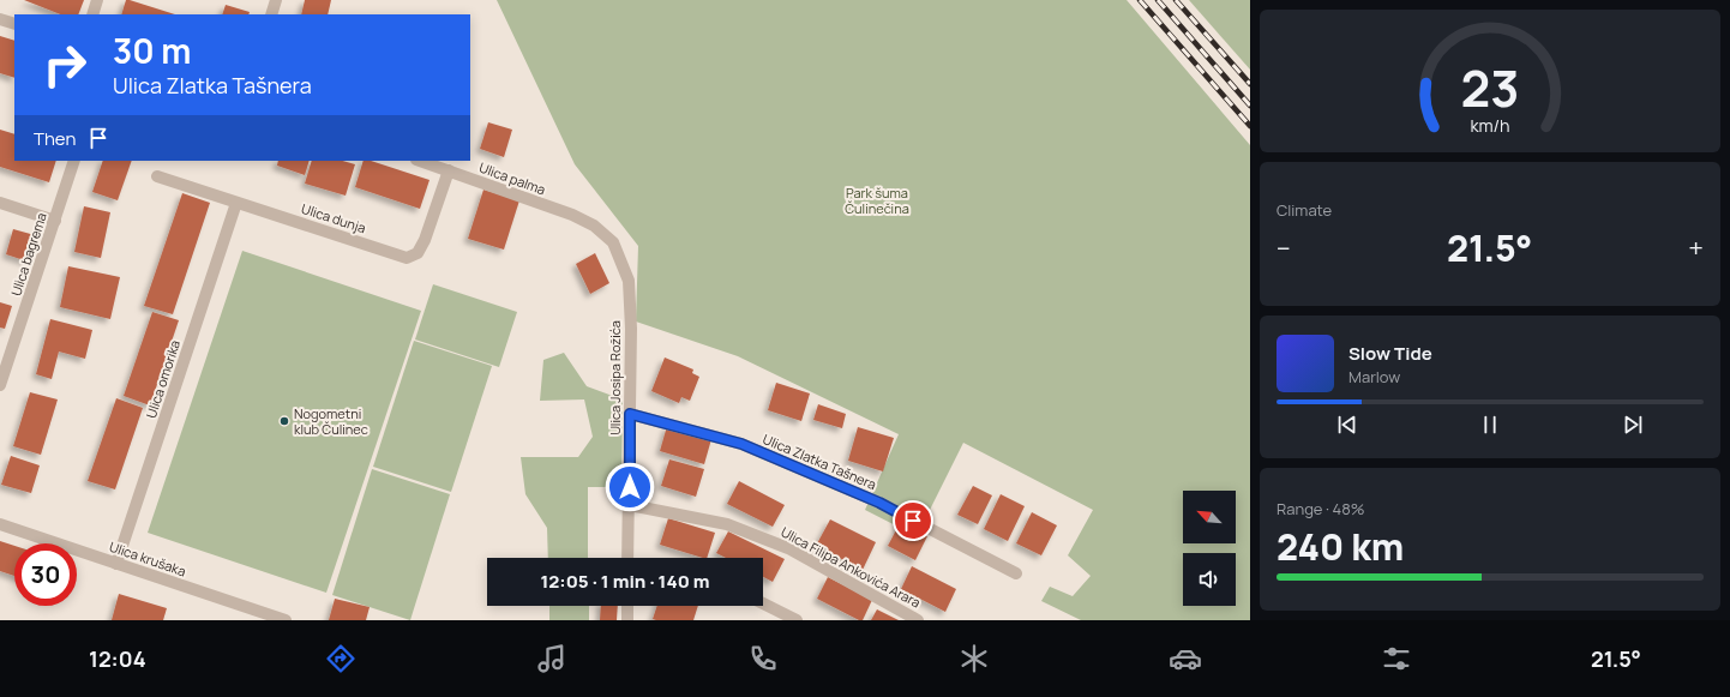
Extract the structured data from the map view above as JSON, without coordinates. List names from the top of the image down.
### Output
{
  "streets": {
    "street": [
      "Ulica palma",
      "Ulica dunja",
      "Ulica bagrema",
      "Ulica Josipa Rožića",
      "Ulica omorika",
      "Ulica Zlatka Tašnera",
      "Ulica krušaka",
      "Ulica Filipa Ankovića Arara"
    ]
  },
  "crossings": [
    ["Ulica palma", "Ulica dunja"],
    ["Ulica palma", "Ulica Josipa Rožića"],
    ["Ulica dunja", "Ulica omorika"],
    ["Ulica Josipa Rožića", "Ulica Zlatka Tašnera"],
    ["Ulica Josipa Rožića", "Ulica Filipa Ankovića Arara"],
    ["Ulica omorika", "Ulica krušaka"]
  ],
  "parks": ["Park šuma Čulinečina"],
  "places": ["Nogometni klub Čulinec"],
  "north": "top left",
  "page": {
    "turn": ["30 m", "Ulica Zlatka Tašnera"],
    "then": "Then",
    "tile": [
      "Climate",
      ["Range · 48%", "240 km"]
    ],
    "heat": ["−", "21.5°", "+"],
    "song": ["Slow Tide", "Marlow"],
    "limit": "30",
    "trip": "12:05 · 1 min · 140 m",
    "tabs": ["12:04", "21.5°"],
    "gauge": ["23", "km/h"]
  }
}
